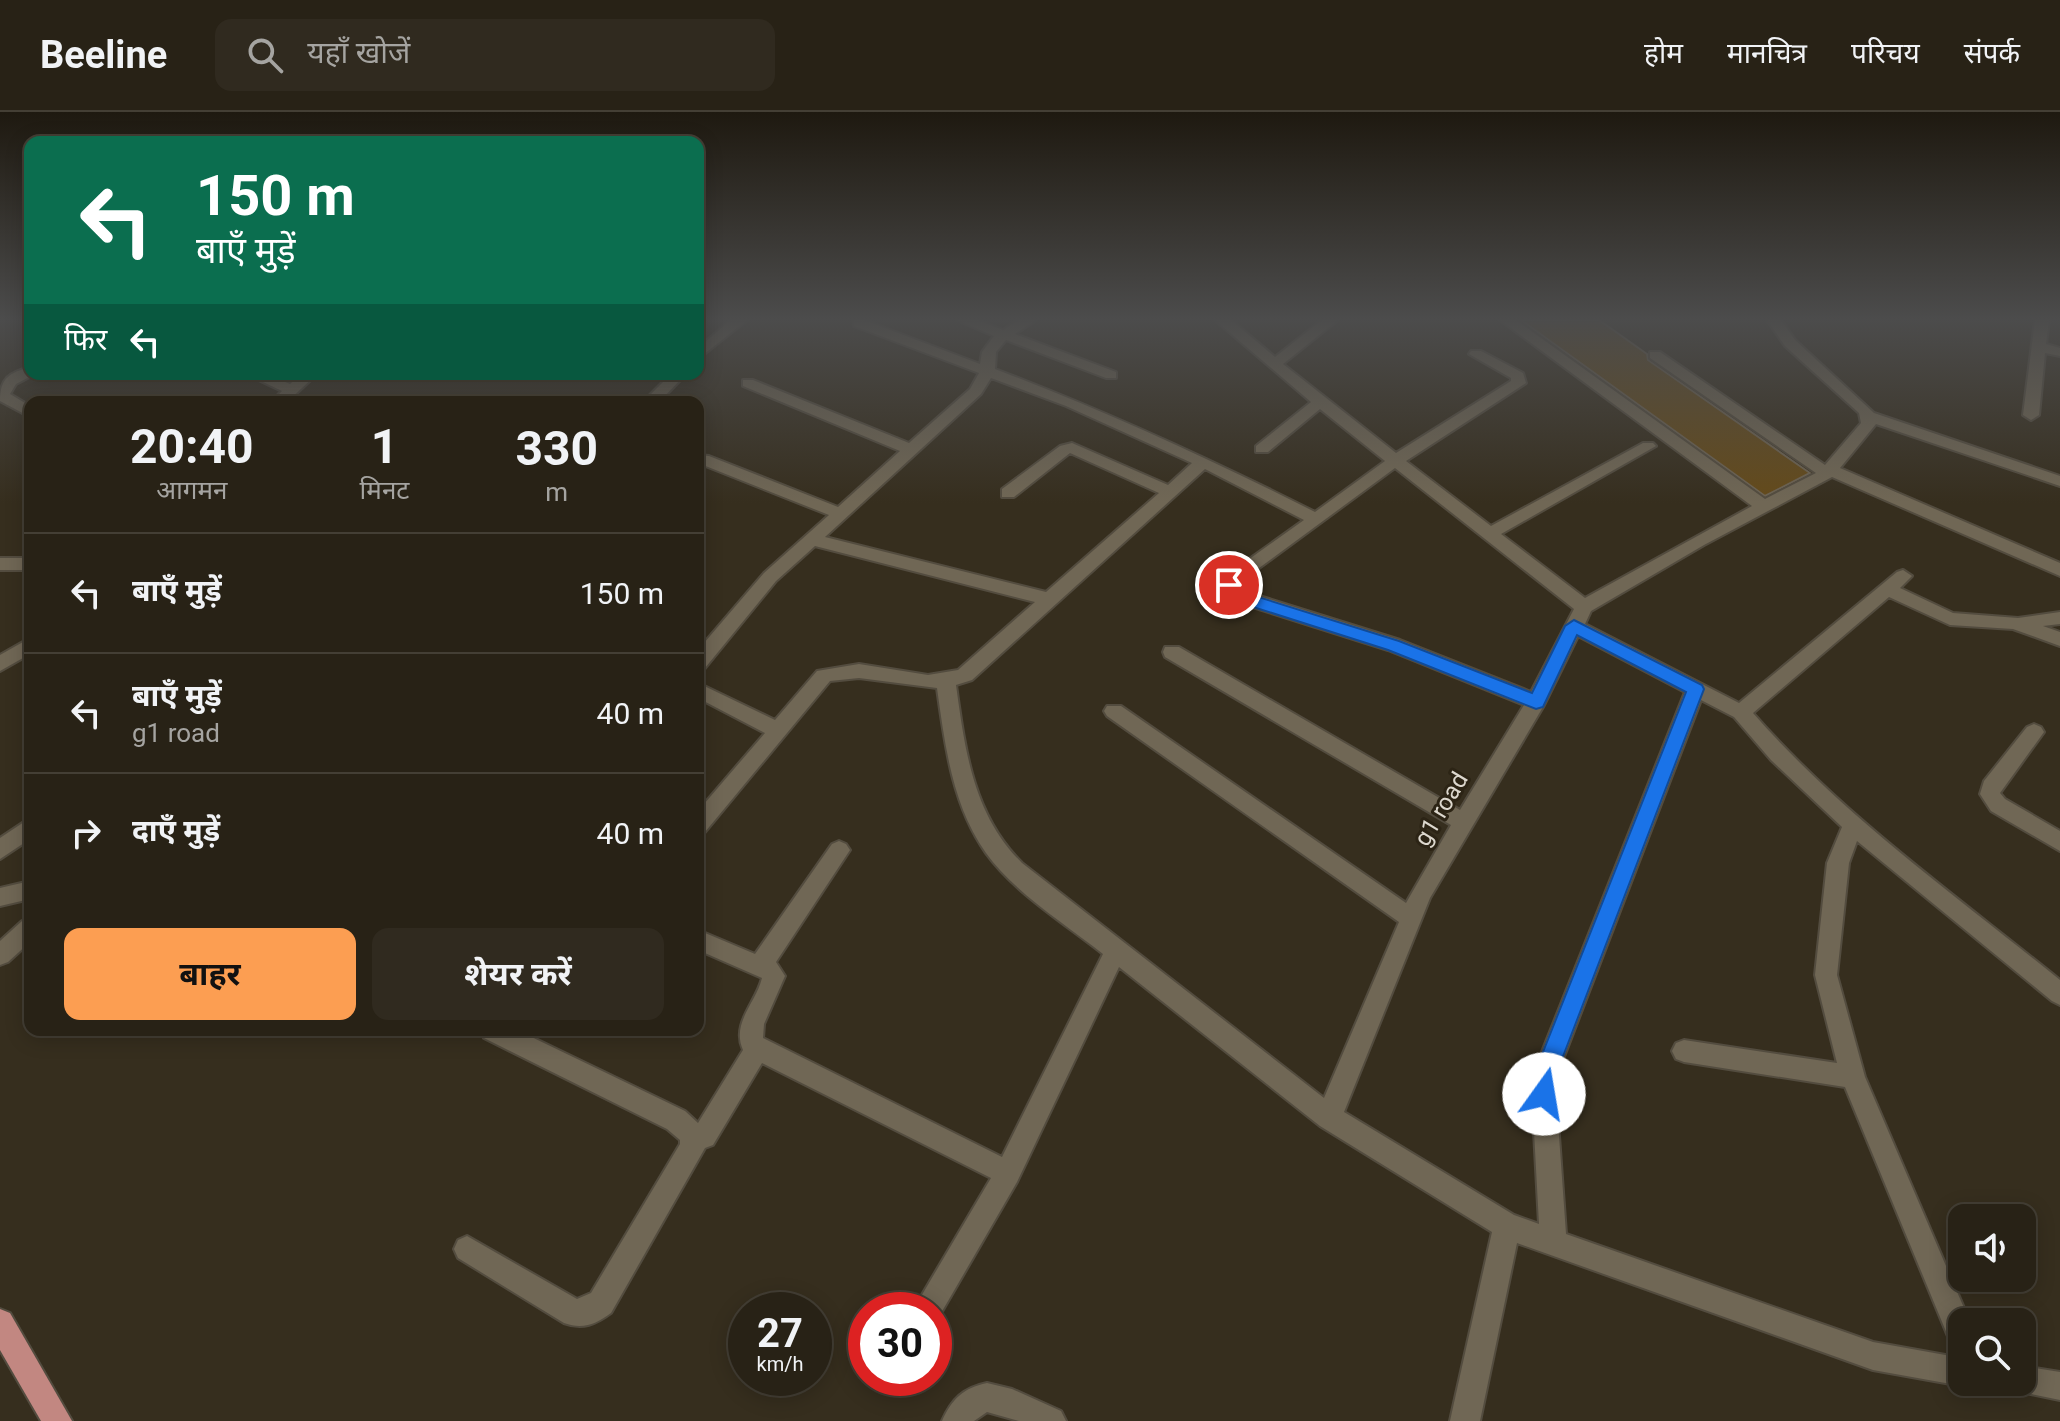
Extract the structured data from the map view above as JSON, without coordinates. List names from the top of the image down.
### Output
{
  "streets": {
    "street": ["g1 road"]
  },
  "page": {
    "header": "Beeline",
    "search": "यहाँ खोजें",
    "nav": [
      "होम",
      "मानचित्र",
      "परिचय",
      "संपर्क"
    ],
    "turn": ["150 m", "बाएँ मुड़ें"],
    "then": "फिर",
    "eta": [
      "20:40",
      "आगमन",
      "1",
      "मिनट",
      "330",
      "m"
    ],
    "list": [
      {
        "name": "बाएँ मुड़ें",
        "value": "150 m"
      },
      {
        "name": "बाएँ मुड़ें",
        "note": "g1 road",
        "value": "40 m"
      },
      {
        "name": "दाएँ मुड़ें",
        "value": "40 m"
      }
    ],
    "buttons": ["बाहर", "शेयर करें"],
    "speed": "27 km/h",
    "limit": "30"
  }
}
